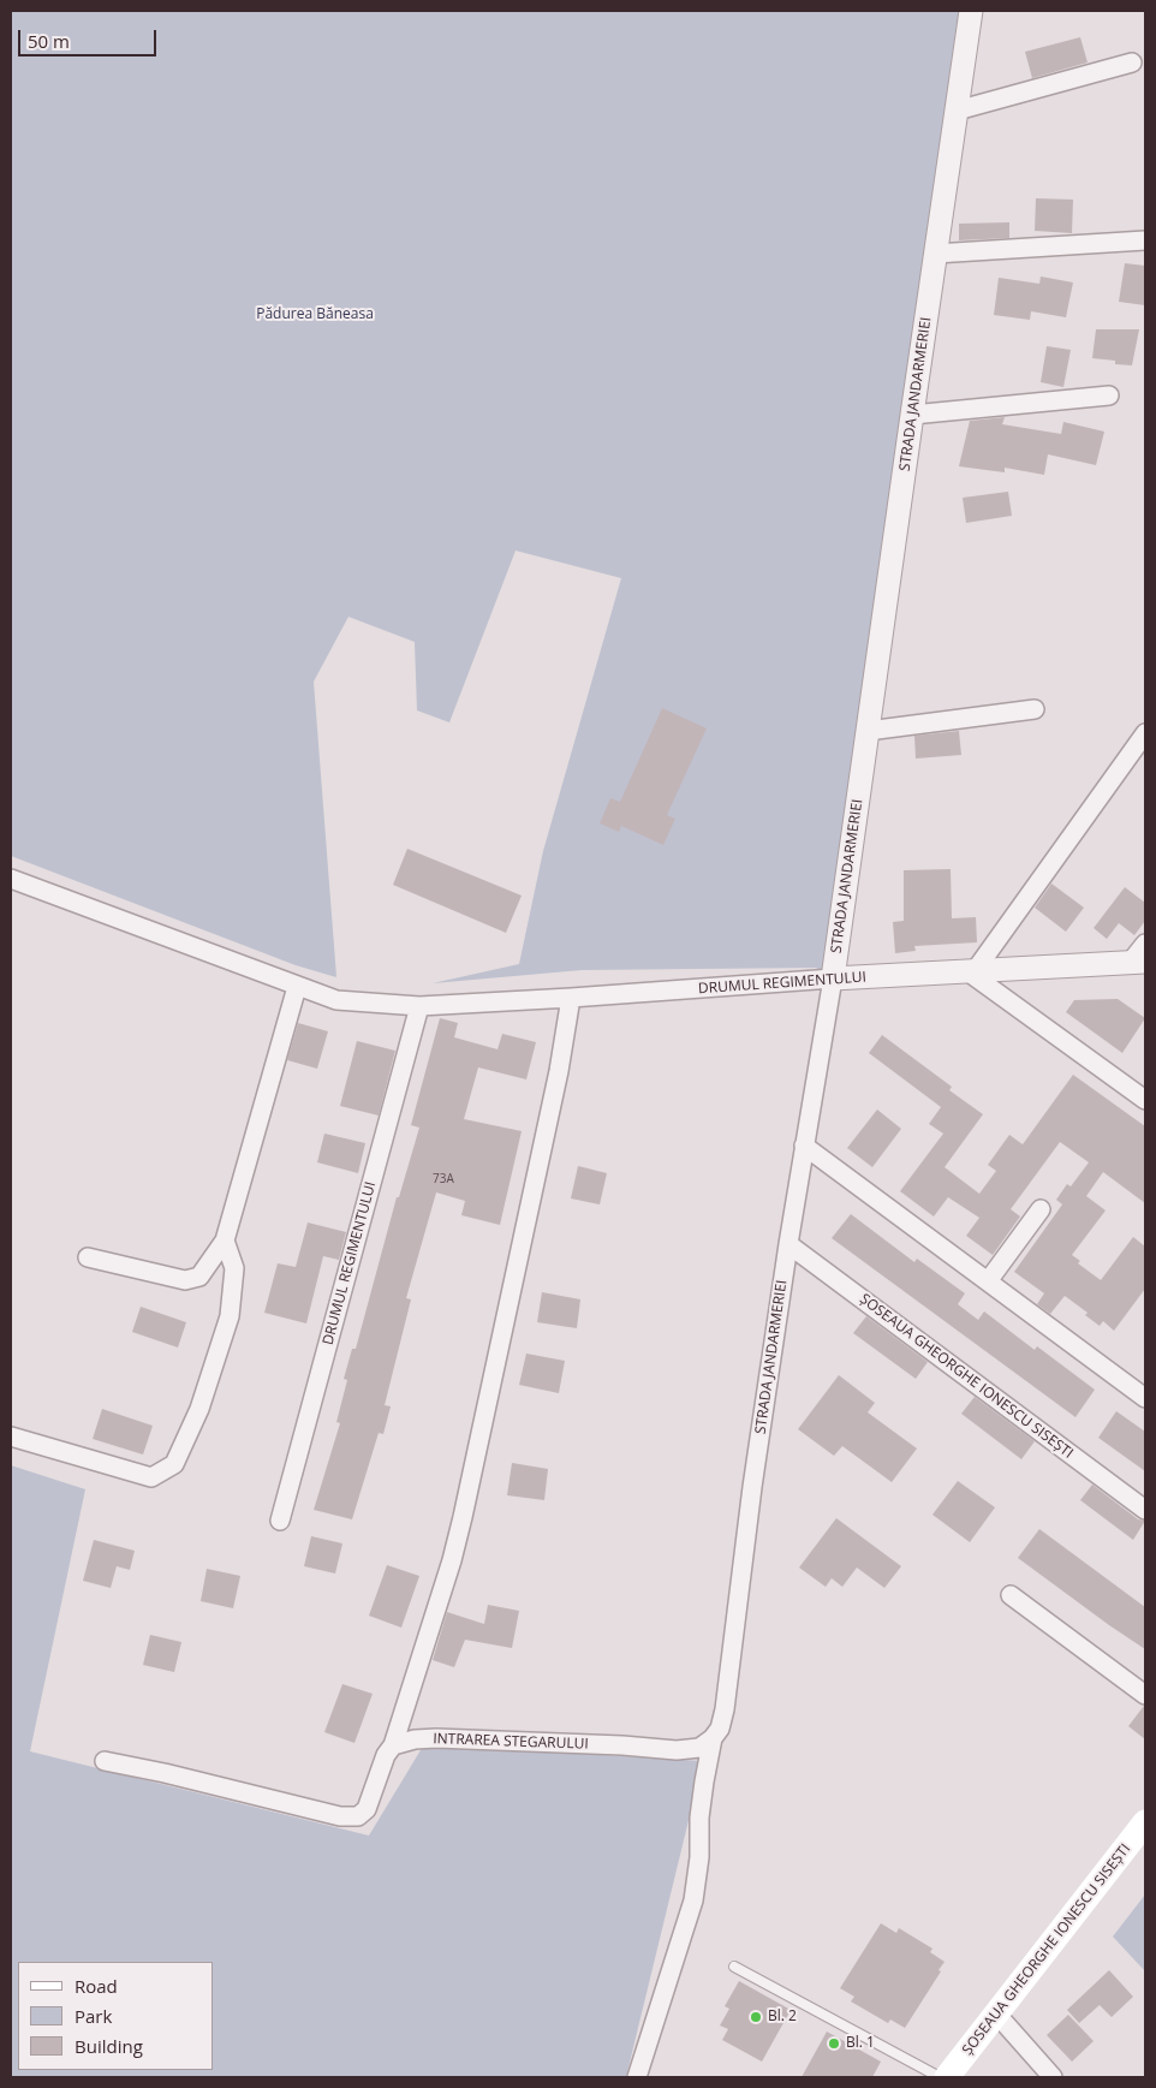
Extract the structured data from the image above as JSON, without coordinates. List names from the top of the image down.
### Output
{
  "streets": {
    "main road": ["ȘOSEAUA GHEORGHE IONESCU SISEȘTI"],
    "street": ["STRADA JANDARMERIEI", "DRUMUL REGIMENTULUI", "INTRAREA STEGARULUI"]
  },
  "crossings": [
    ["STRADA JANDARMERIEI", "DRUMUL REGIMENTULUI"],
    ["STRADA JANDARMERIEI", "ȘOSEAUA GHEORGHE IONESCU SISEȘTI"],
    ["STRADA JANDARMERIEI", "INTRAREA STEGARULUI"]
  ],
  "parks": ["Pădurea Băneasa"],
  "places": ["Bl. 2", "Bl. 1"],
  "house_numbers": ["73A"],
  "legend": ["Road", "Park", "Building"],
  "scale_bar": "50 m"
}
